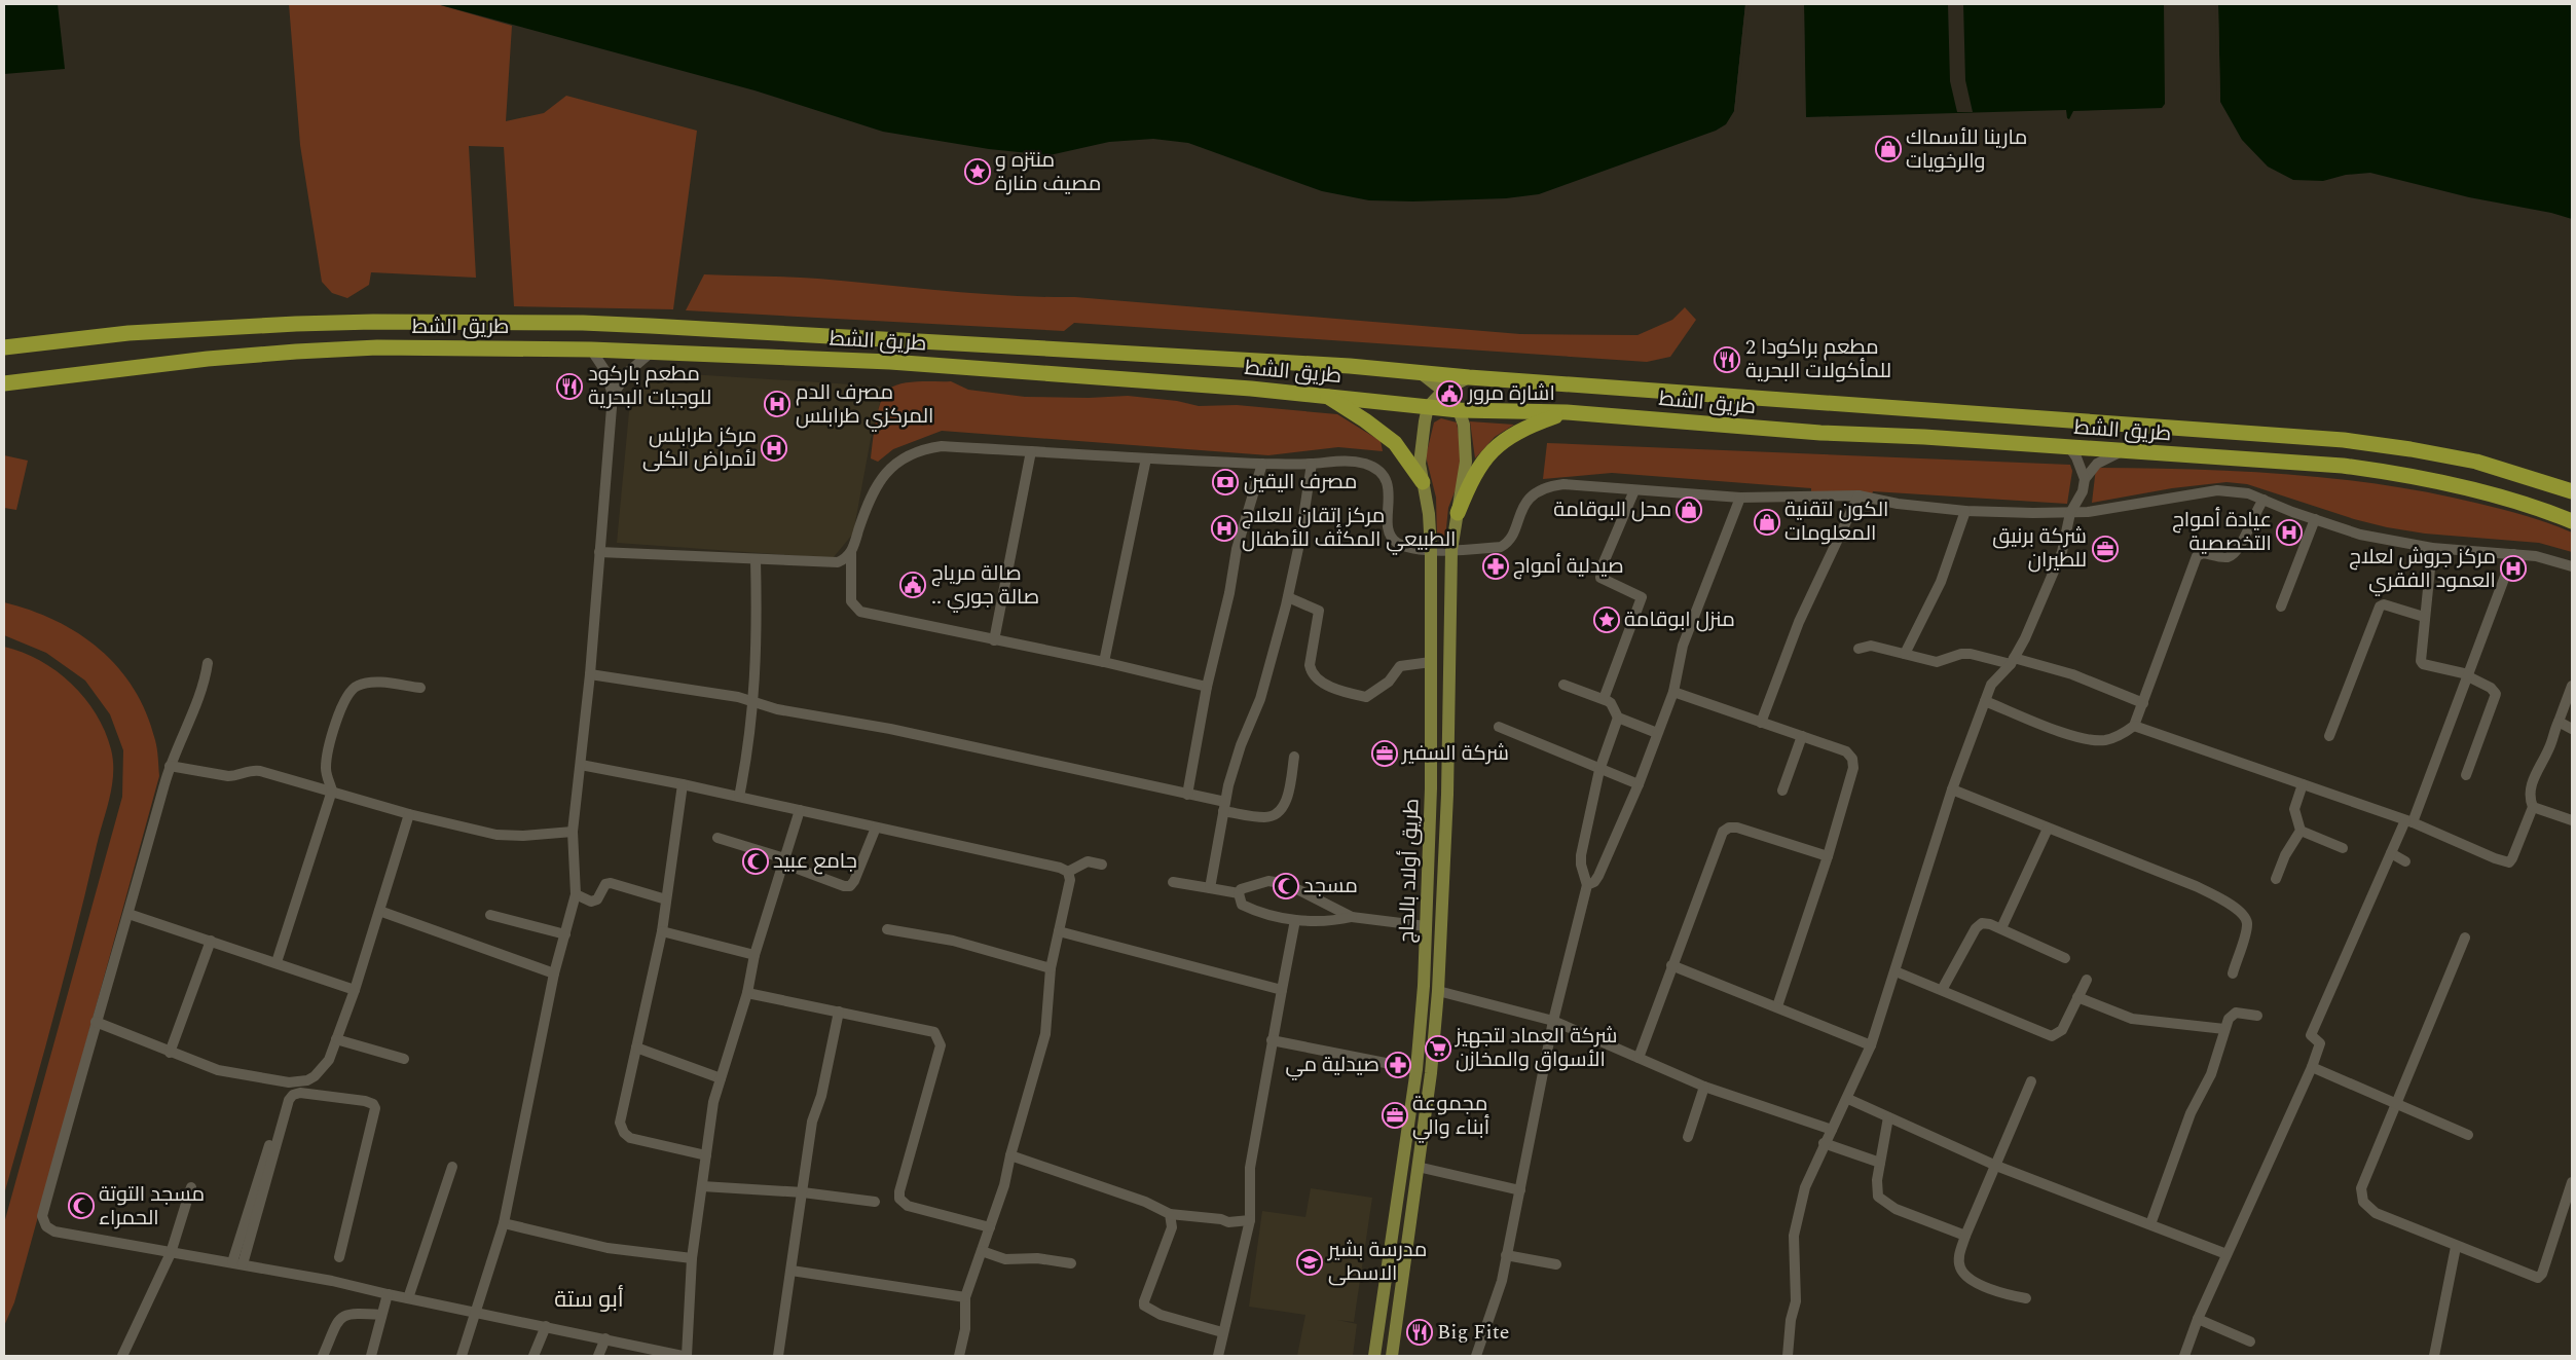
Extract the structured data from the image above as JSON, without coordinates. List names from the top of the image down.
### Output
{
  "streets": {
    "highway": ["طريق الشط"],
    "main road": ["طريق أولاد بالحاج"]
  },
  "crossings": [
    ["طريق الشط", "طريق أولاد بالحاج"]
  ],
  "districts": ["أبو ستة"],
  "places": {
    "shop": ["مارينا للأسماك والرخويات", "محل البوقامة", "الكون لتقنية المعلومات"],
    "place": ["منتزه و مصيف منارة", "منزل ابوقامة"],
    "restaurant": ["مطعم براكودا 2 للمأكولات البحرية", "مطعم باركود للوجبات البحرية", "Big Fite"],
    "public building": ["اشارة مرور", "صالة مرياج .. صالة جوري"],
    "hospital": [
      "مصرف الدم المركزي طرابلس",
      "مركز طرابلس لأمراض الكلى",
      "مركز إتقان للعلاج الطبيعي المكثف للأطفال",
      "عيادة أمواج التخصصية",
      "مركز جروش لعلاج العمود الفقري"
    ],
    "bank": ["مصرف اليقين"],
    "office": ["شركة برنيق للطيران", "شركة السفير", "مجموعة أبناء والي"],
    "pharmacy": ["صيدلية أمواج", "صيدلية مي"],
    "mosque": ["جامع عبيد", "مسجد", "مسجد التوتة الحمراء"],
    "supermarket": ["شركة العماد لتجهيز الأسواق والمخازن"],
    "school or university": ["مدرسة بشير الاسطى"]
  }
}
